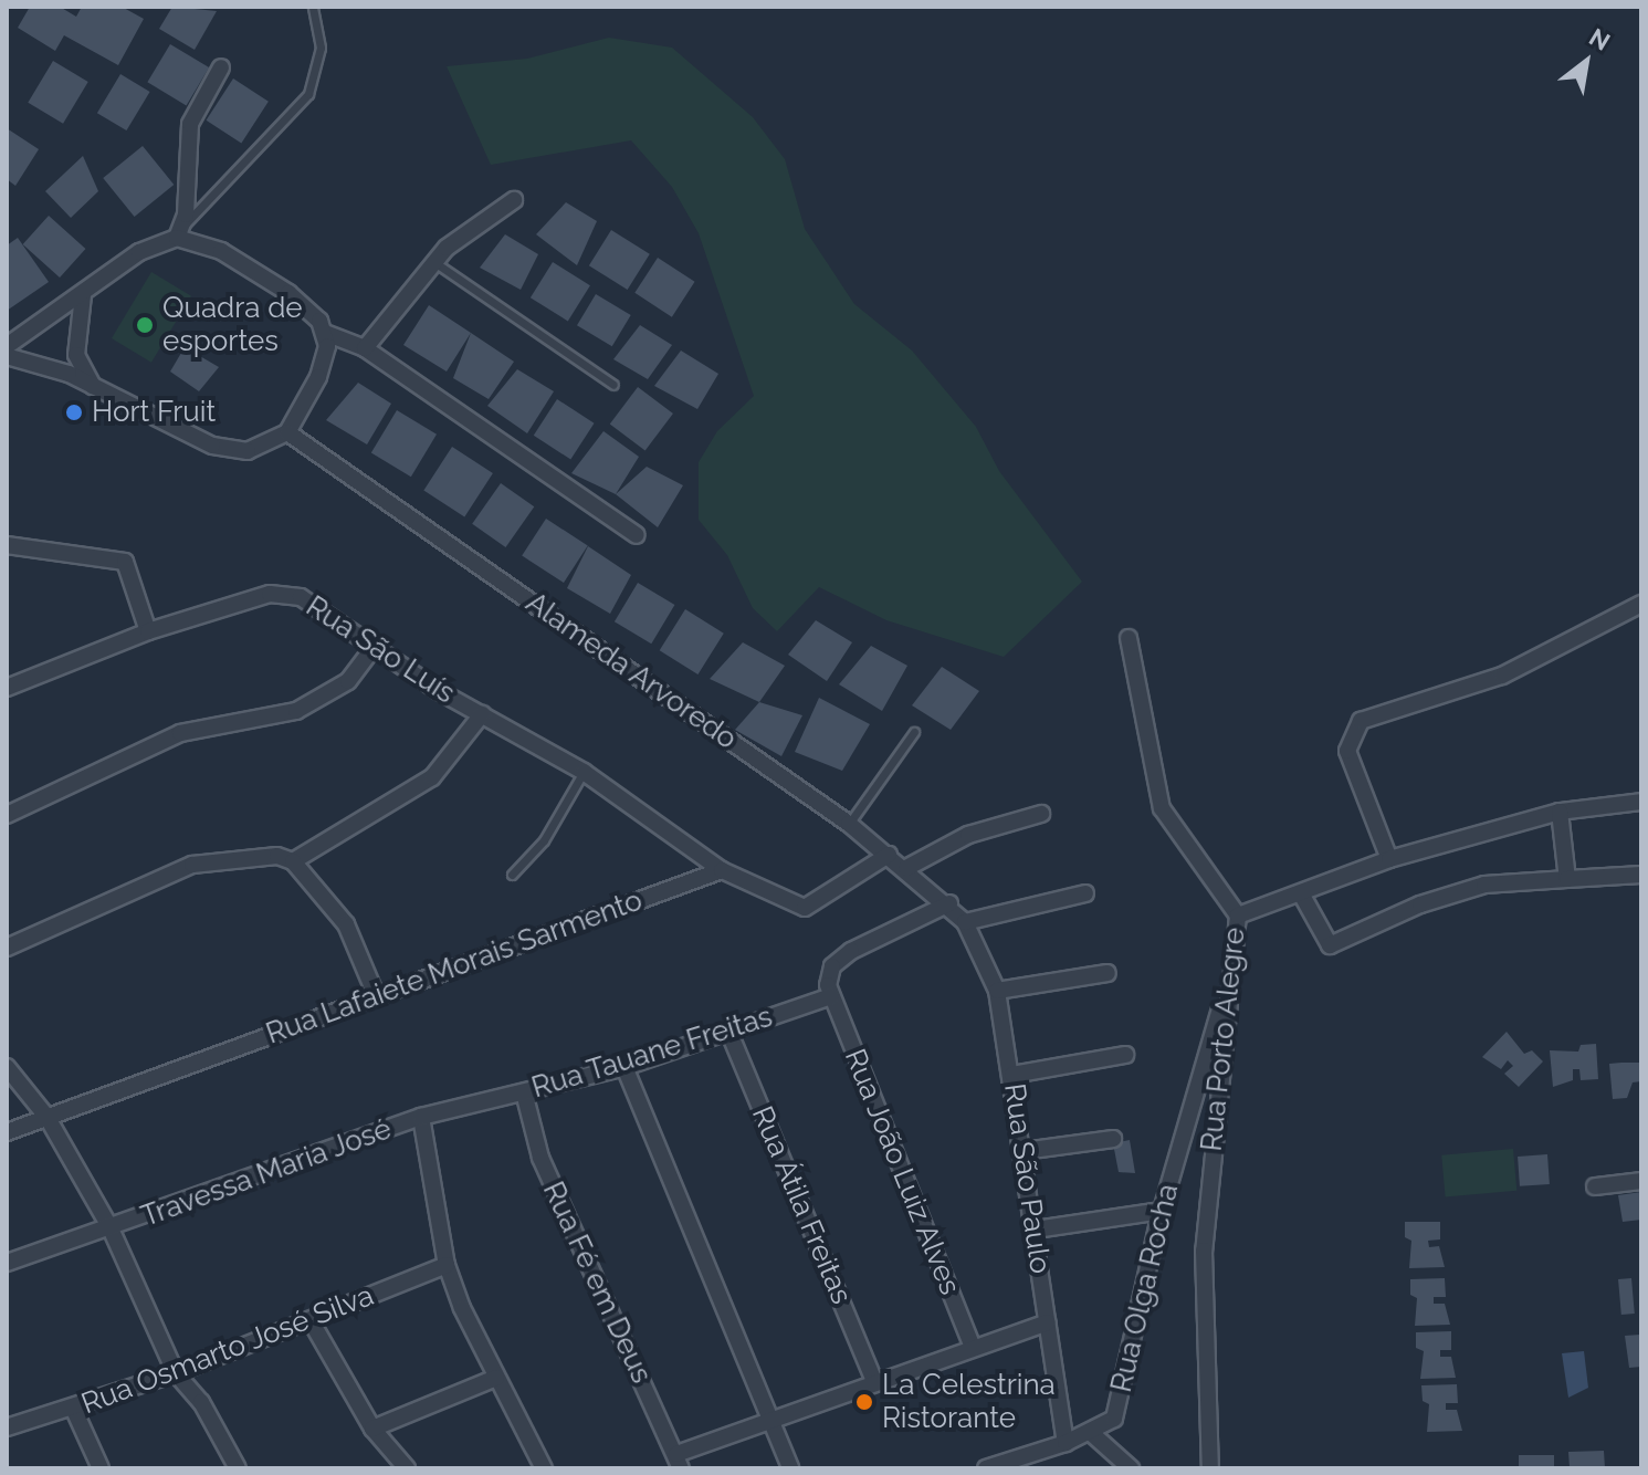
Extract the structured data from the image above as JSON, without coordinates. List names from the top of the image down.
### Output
{
  "streets": {
    "street": [
      "Rua São Luís",
      "Alameda Arvoredo",
      "Rua Lafaiete Morais Sarmento",
      "Rua Porto Alegre",
      "Rua Tauane Freitas",
      "Rua João Luiz Alves",
      "Travessa Maria José",
      "Rua São Paulo",
      "Rua Átila Freitas",
      "Rua Fé em Deus",
      "Rua Olga Rocha",
      "Rua Osmarto José Silva"
    ]
  },
  "crossings": [
    ["Rua São Luís", "Rua Lafaiete Morais Sarmento"],
    ["Alameda Arvoredo", "Rua São Paulo"],
    ["Rua Porto Alegre", "Rua Olga Rocha"],
    ["Rua Tauane Freitas", "Rua João Luiz Alves"],
    ["Rua Tauane Freitas", "Travessa Maria José"],
    ["Rua Tauane Freitas", "Rua Átila Freitas"],
    ["Rua Tauane Freitas", "Rua Fé em Deus"],
    ["Rua São Paulo", "Rua Olga Rocha"]
  ],
  "places": ["Quadra de esportes", "Hort Fruit", "La Celestrina Ristorante"],
  "north": "top right"
}
